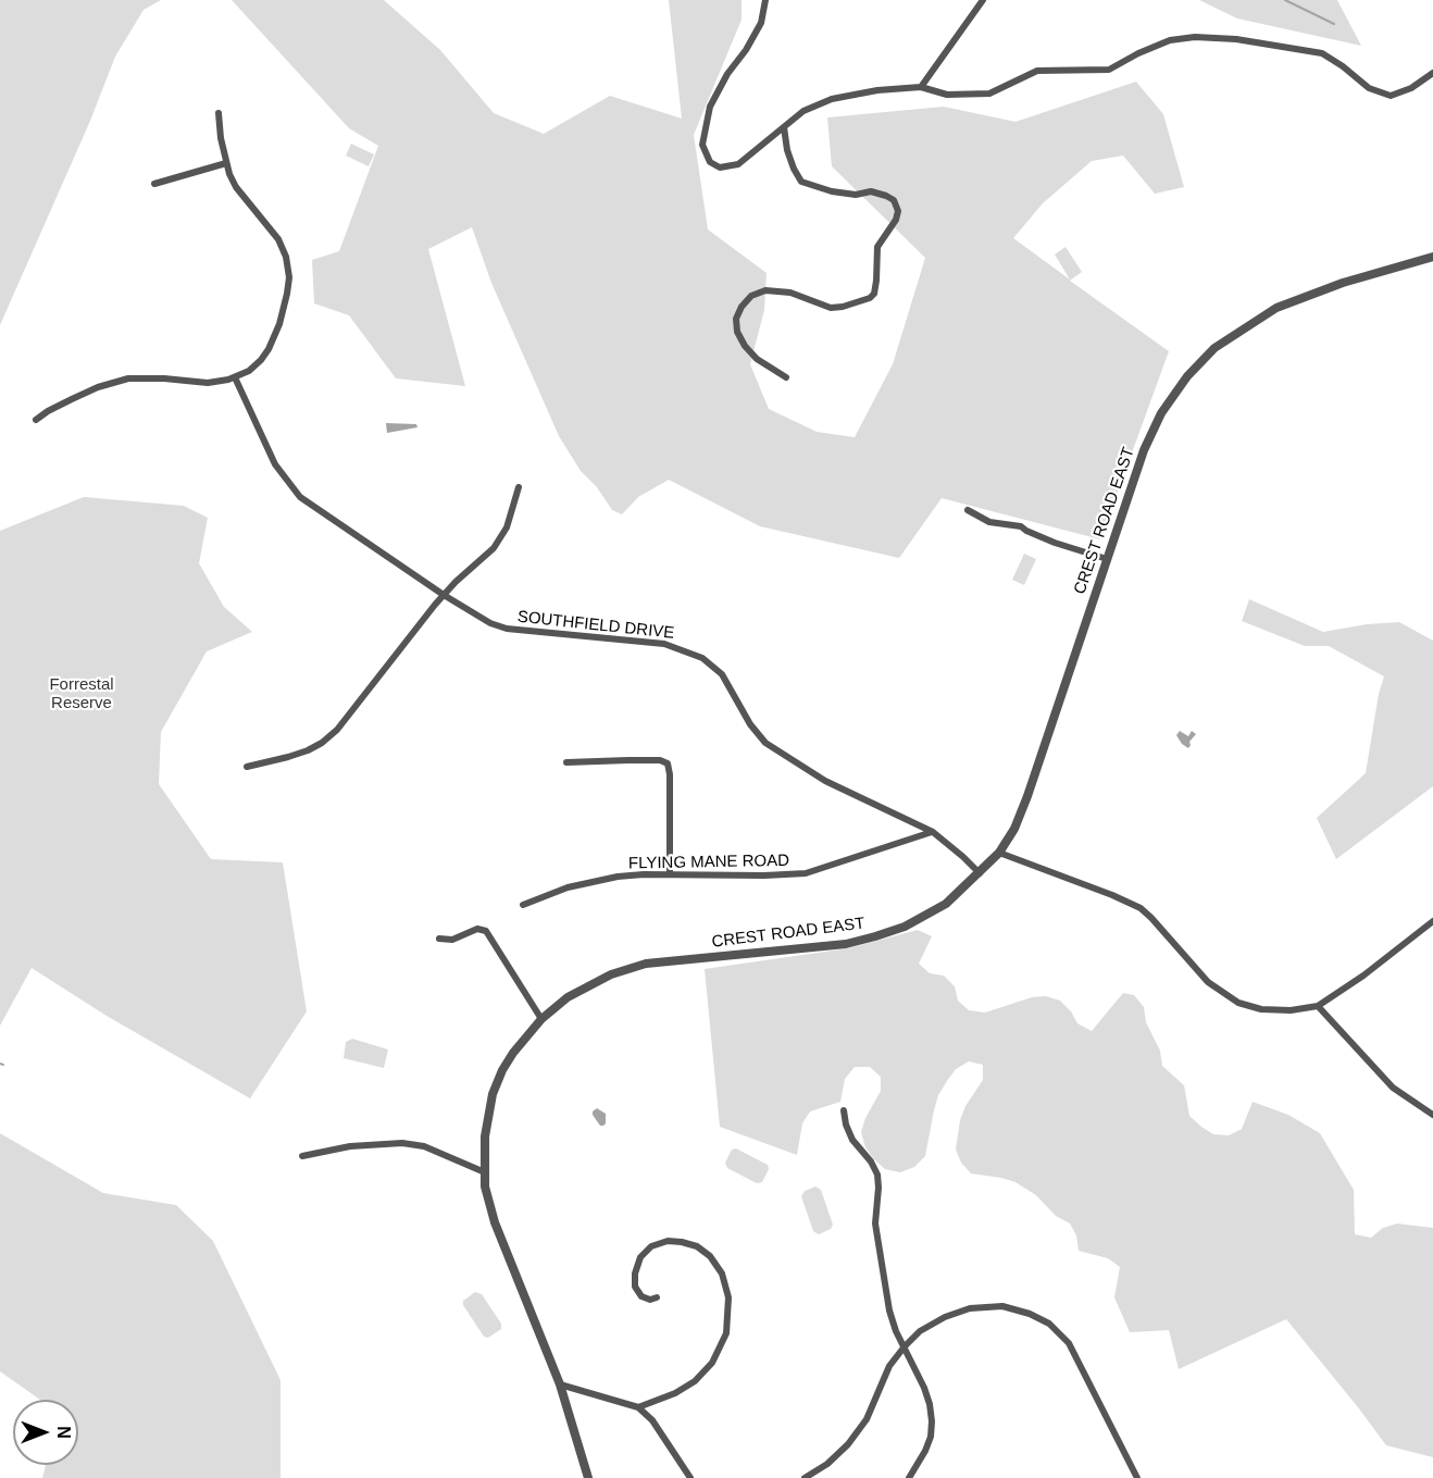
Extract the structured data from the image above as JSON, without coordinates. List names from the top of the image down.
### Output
{
  "streets": {
    "street": ["CREST ROAD EAST", "SOUTHFIELD DRIVE", "FLYING MANE ROAD"]
  },
  "crossings": [
    ["CREST ROAD EAST", "SOUTHFIELD DRIVE"],
    ["SOUTHFIELD DRIVE", "FLYING MANE ROAD"]
  ],
  "parks": ["Forrestal Reserve"],
  "north": "right"
}
